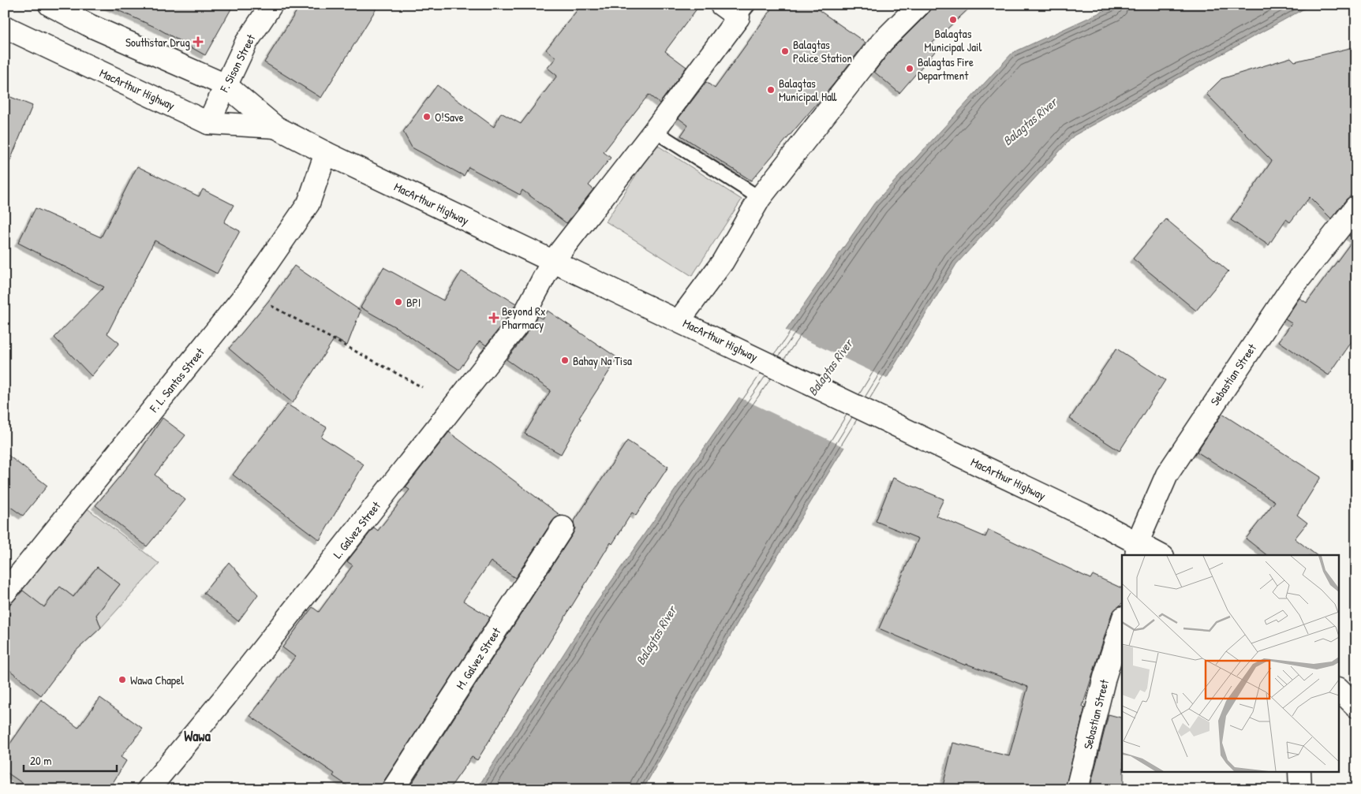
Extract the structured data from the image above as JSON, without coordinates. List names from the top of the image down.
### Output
{
  "streets": {
    "main road": [
      "F. Sison Street",
      "MacArthur Highway",
      "Sebastian Street",
      "F. L. Santos Street",
      "L. Galvez Street",
      "M. Galvez Street"
    ]
  },
  "crossings": [
    ["F. Sison Street", "MacArthur Highway"],
    ["MacArthur Highway", "Sebastian Street"],
    ["MacArthur Highway", "F. L. Santos Street"],
    ["MacArthur Highway", "L. Galvez Street"]
  ],
  "districts": ["Wawa"],
  "water": ["Balagtas River"],
  "places": {
    "other": [
      "Balagtas Municipal Jail",
      "Balagtas Police Station",
      "Balagtas Fire Department",
      "Balagtas Municipal Hall",
      "O!Save",
      "BPI",
      "Bahay Na Tisa",
      "Wawa Chapel"
    ],
    "health": ["Southstar Drug", "Beyond Rx Pharmacy"]
  },
  "scale_bar": "20 m"
}
